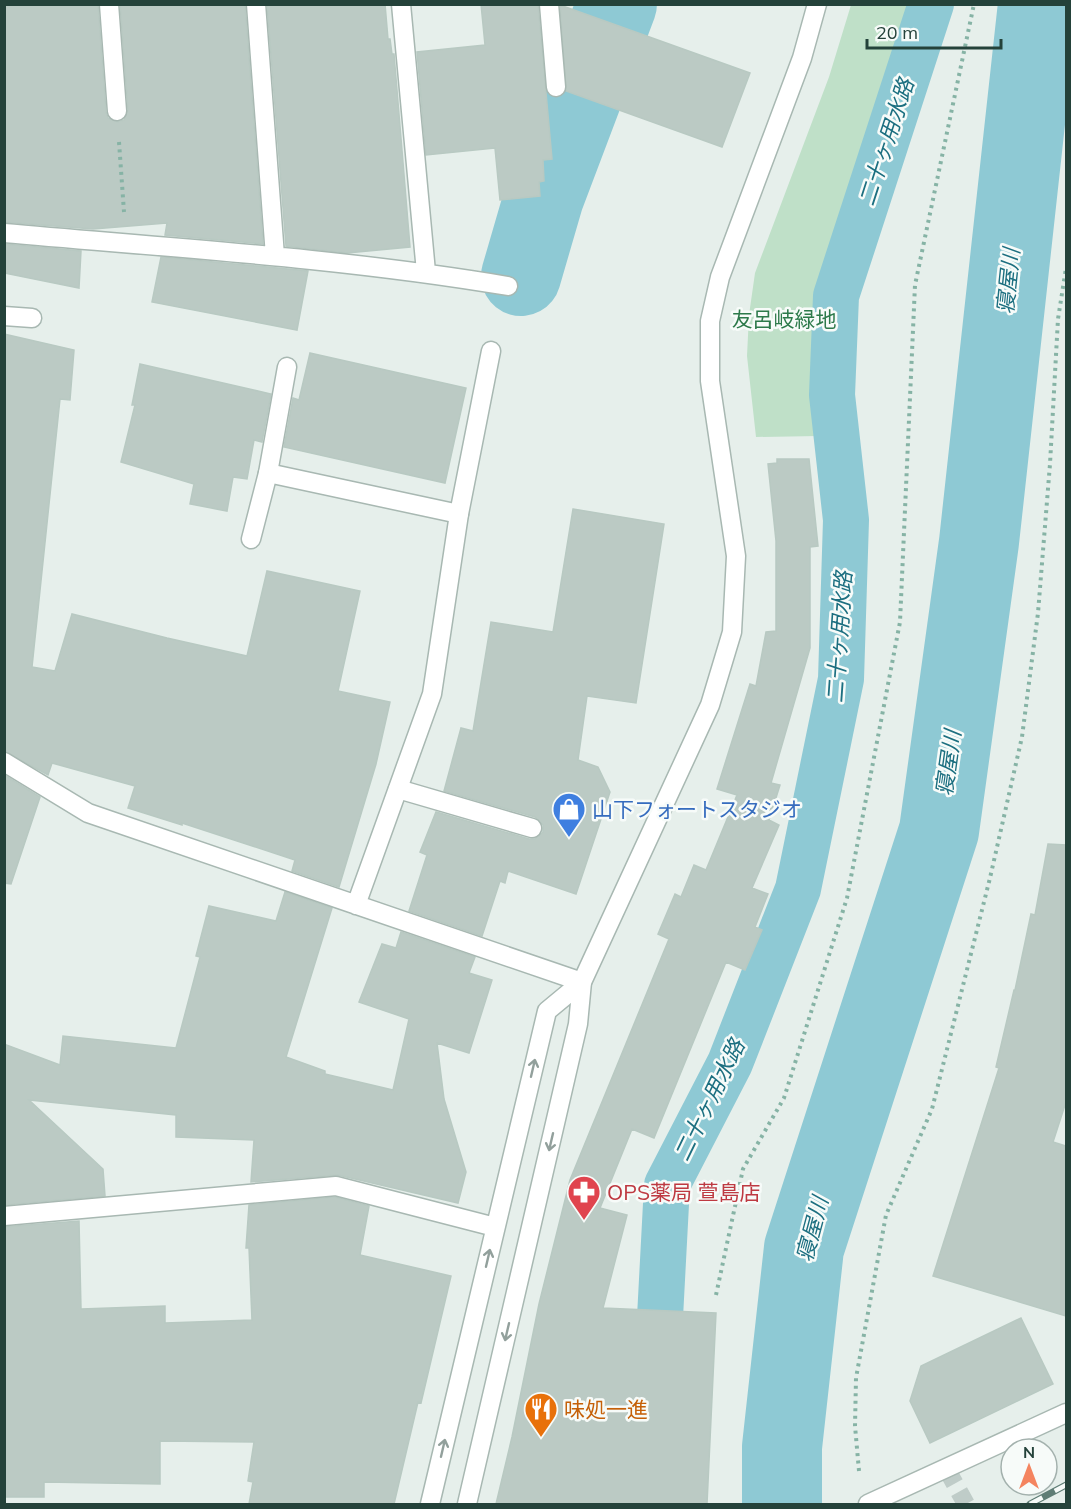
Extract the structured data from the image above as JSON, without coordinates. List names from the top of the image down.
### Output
{
  "water": ["二十ヶ用水路", "寝屋川"],
  "parks": ["友呂岐緑地"],
  "places": {
    "shop": ["山下フォートスタジオ"],
    "pharmacy": ["OPS薬局 萱島店"],
    "restaurant": ["味処一進"]
  },
  "scale_bar": "20 m",
  "north": "top"
}
